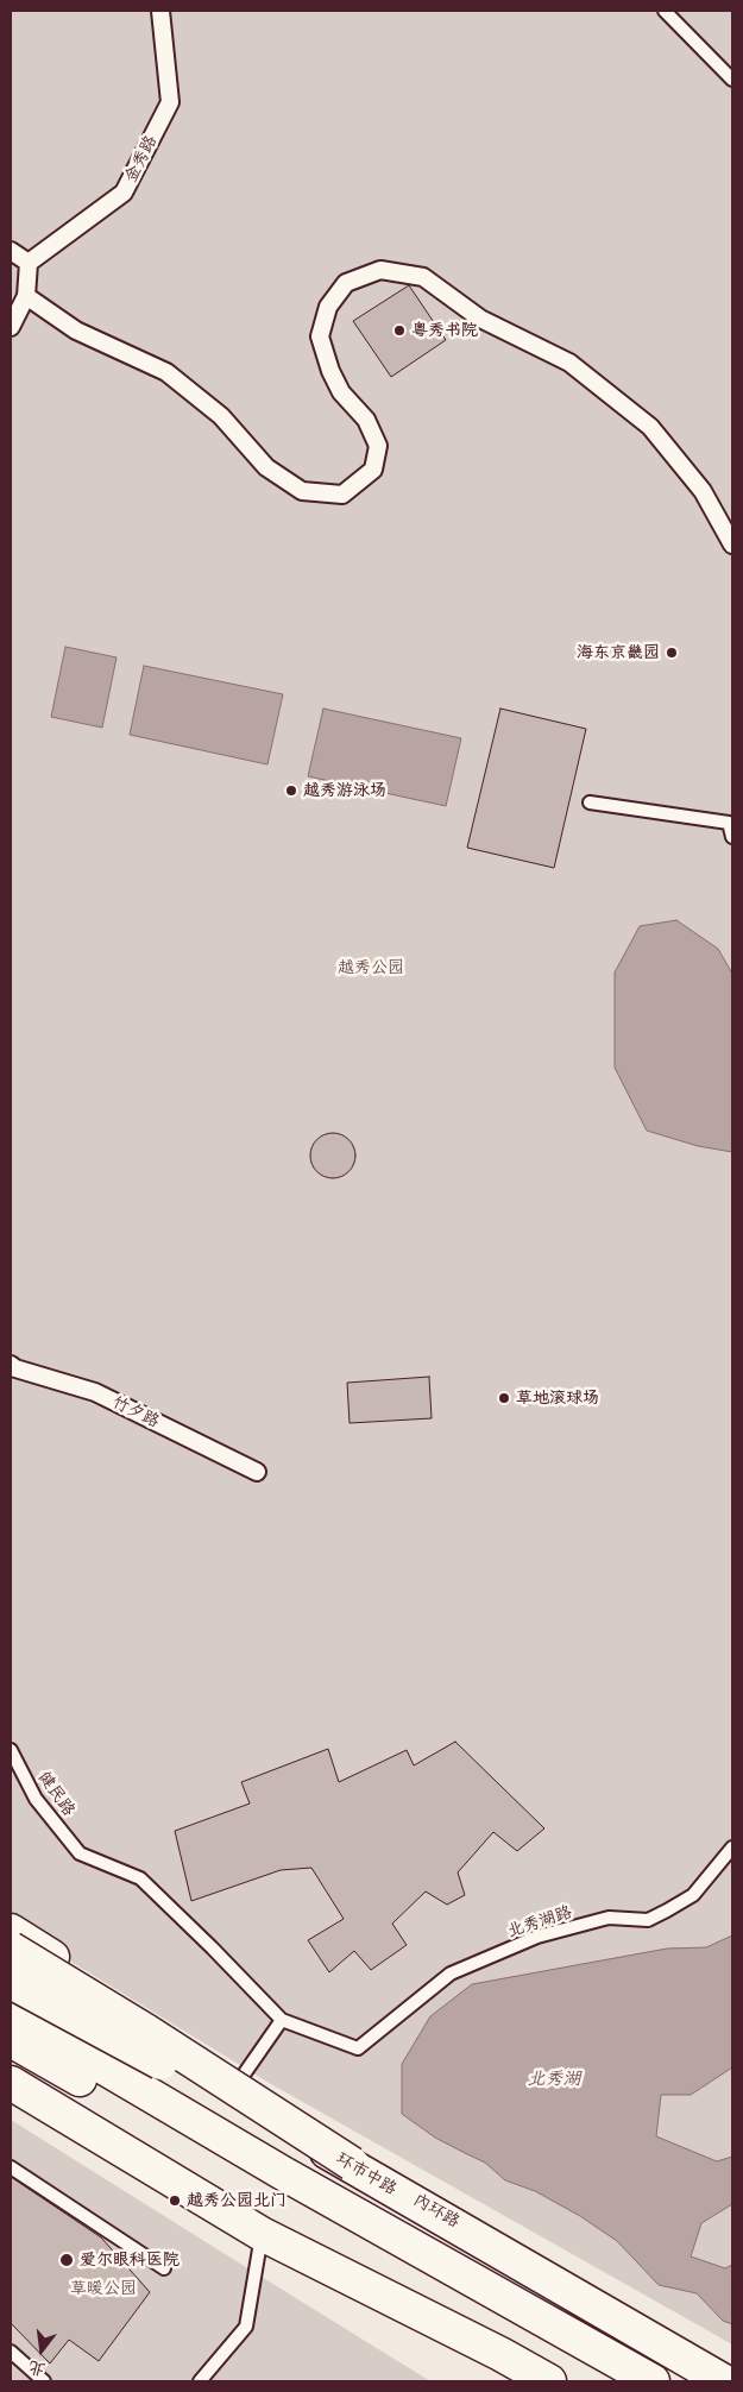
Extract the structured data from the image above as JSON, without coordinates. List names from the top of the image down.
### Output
{
  "streets": {
    "highway": ["环市中路", "内环路"],
    "street": ["金秀路", "竹夕路"],
    "lane": ["健民路", "北秀湖路"]
  },
  "crossings": [
    ["健民路", "北秀湖路"]
  ],
  "water": ["北秀湖"],
  "parks": ["越秀公园", "草暖公园"],
  "places": [
    "粤秀书院",
    "海东京畿园",
    "越秀游泳场",
    "草地滚球场",
    "越秀公园北门",
    "爱尔眼科医院"
  ],
  "north": "bottom"
}
